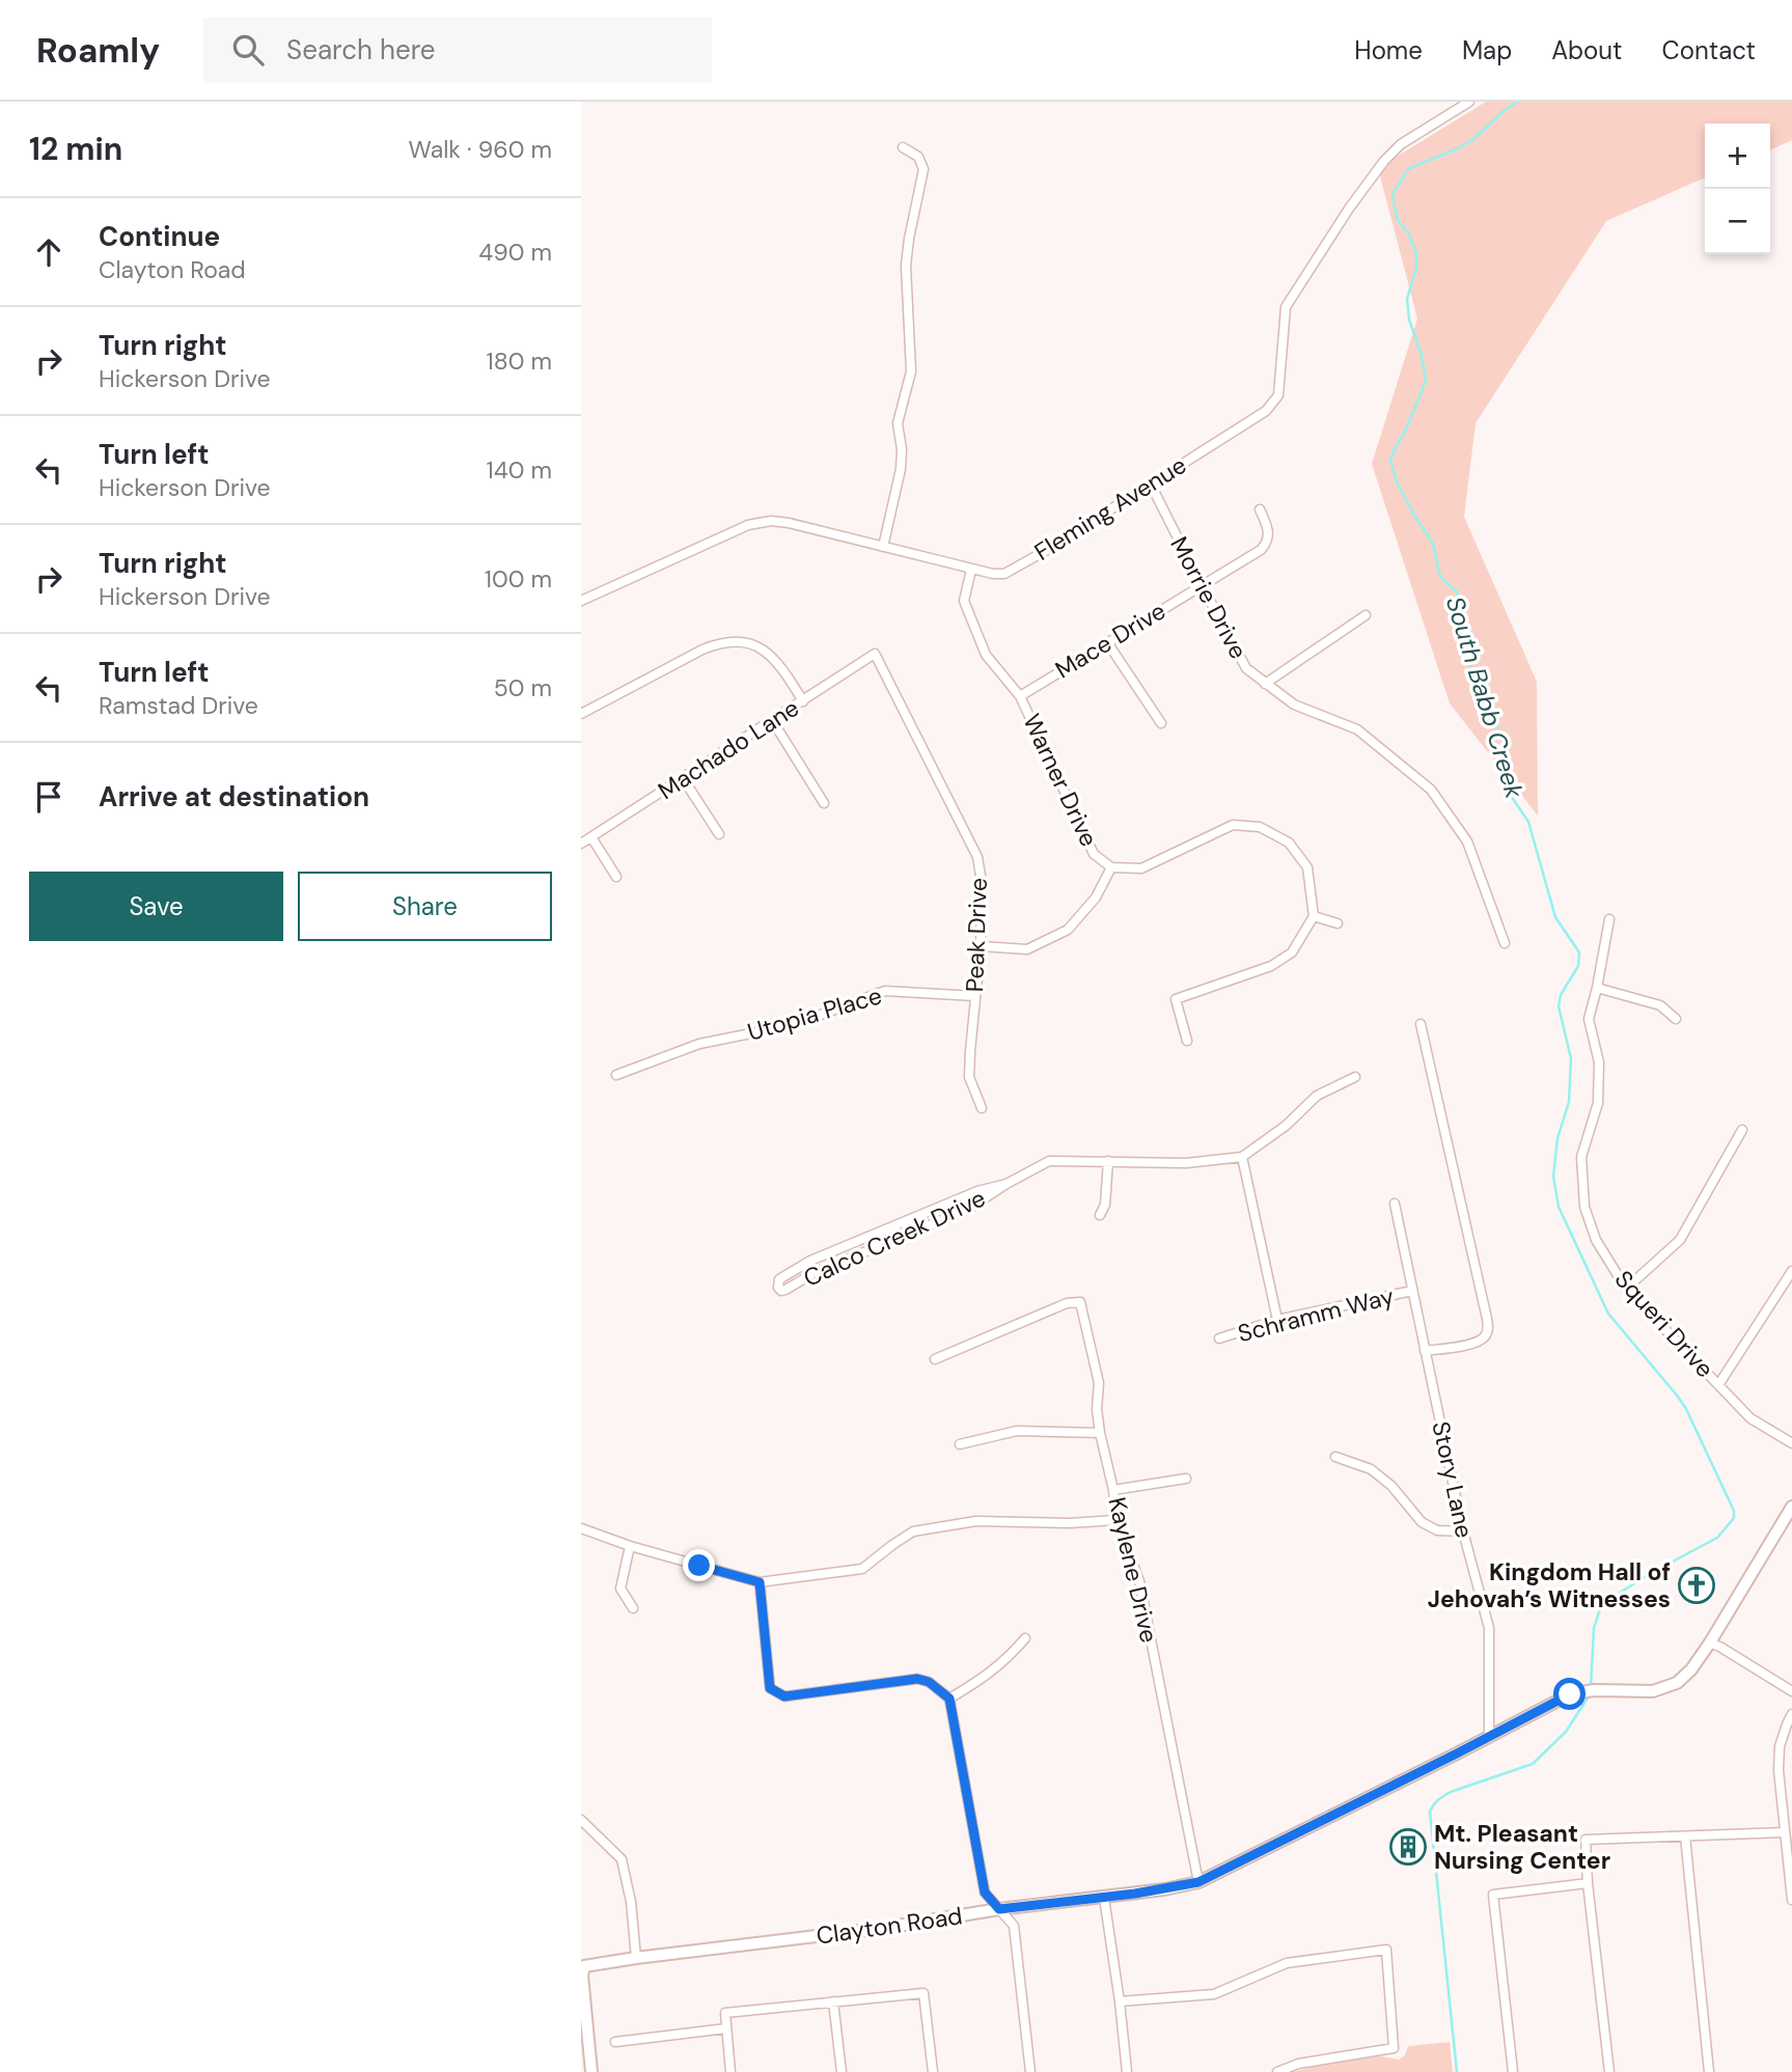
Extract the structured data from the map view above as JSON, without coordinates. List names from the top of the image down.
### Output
{
  "streets": {
    "street": [
      "Fleming Avenue",
      "Morrie Drive",
      "Mace Drive",
      "Machado Lane",
      "Warner Drive",
      "Peak Drive",
      "Utopia Place",
      "Calco Creek Drive",
      "Schramm Way",
      "Squeri Drive",
      "Story Lane",
      "Kaylene Drive",
      "Clayton Road"
    ]
  },
  "crossings": [
    ["Fleming Avenue", "Morrie Drive"],
    ["Fleming Avenue", "Warner Drive"],
    ["Morrie Drive", "Mace Drive"],
    ["Mace Drive", "Warner Drive"],
    ["Machado Lane", "Peak Drive"],
    ["Peak Drive", "Utopia Place"],
    ["Schramm Way", "Story Lane"],
    ["Story Lane", "Clayton Road"],
    ["Kaylene Drive", "Clayton Road"]
  ],
  "water": ["South Babb Creek"],
  "places": {
    "church": ["Kingdom Hall of Jehovah’s Witnesses"],
    "building": ["Mt. Pleasant Nursing Center"]
  },
  "page": {
    "header": "Roamly",
    "search": "Search here",
    "nav": [
      "Home",
      "Map",
      "About",
      "Contact"
    ],
    "heading": ["12 min", "Walk · 960 m"],
    "map_buttons": ["+", "−"],
    "list": [
      ["Continue", "Clayton Road", "490 m"],
      ["Turn right", "Hickerson Drive", "180 m"],
      ["Turn left", "Hickerson Drive", "140 m"],
      ["Turn right", "Hickerson Drive", "100 m"],
      ["Turn left", "Ramstad Drive", "50 m"],
      "Arrive at destination"
    ],
    "buttons": ["Save", "Share"]
  }
}
